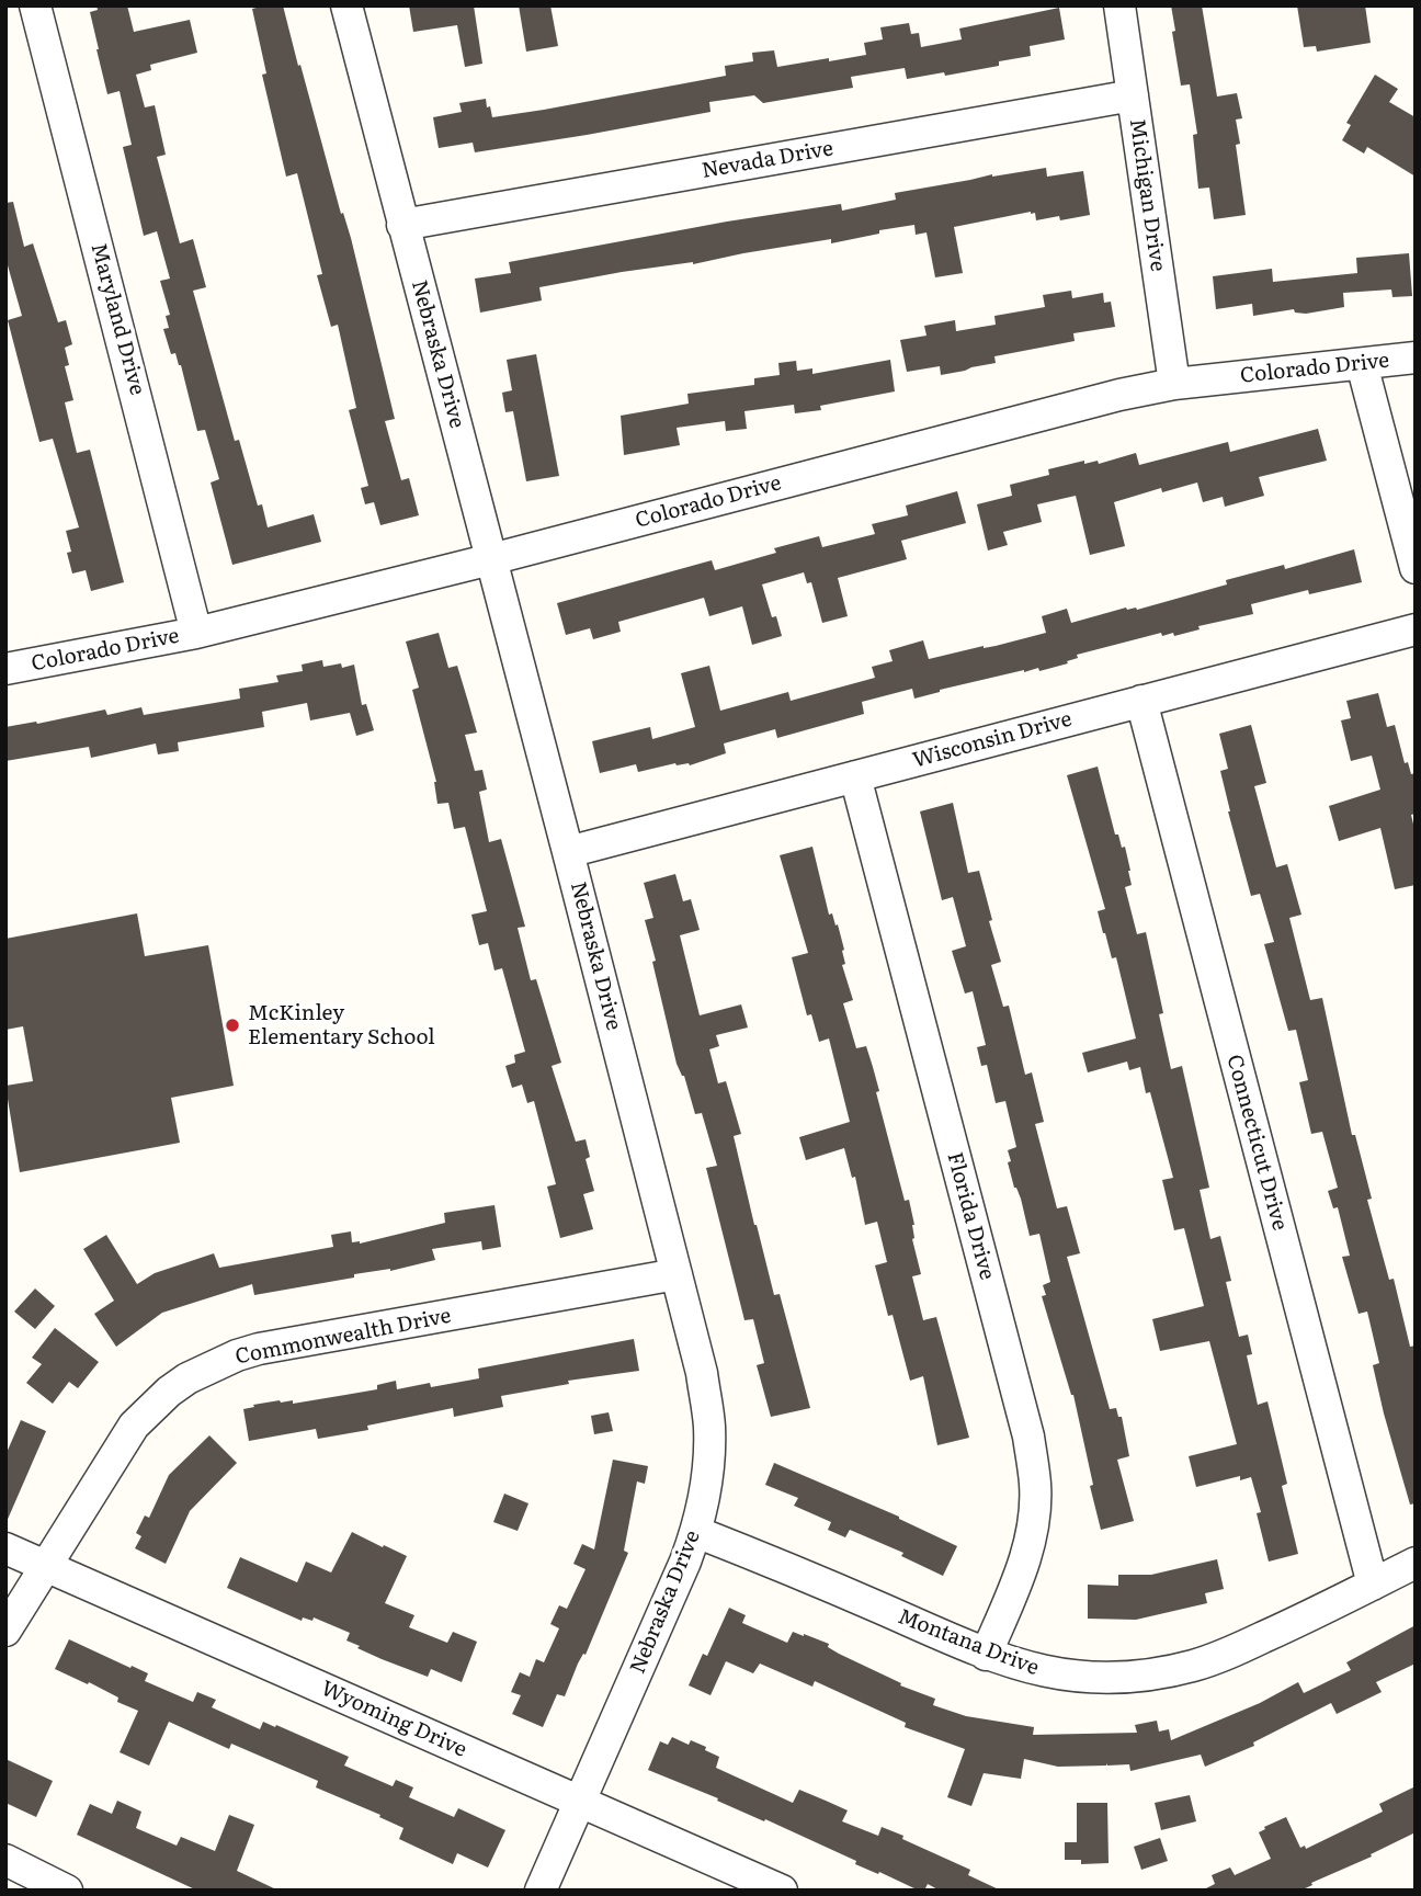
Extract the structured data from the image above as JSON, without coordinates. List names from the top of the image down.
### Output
{
  "streets": {
    "street": [
      "Nevada Drive",
      "Michigan Drive",
      "Maryland Drive",
      "Nebraska Drive",
      "Colorado Drive",
      "Wisconsin Drive",
      "Connecticut Drive",
      "Florida Drive",
      "Commonwealth Drive",
      "Montana Drive",
      "Wyoming Drive"
    ]
  },
  "crossings": [
    ["Nevada Drive", "Michigan Drive"],
    ["Nevada Drive", "Nebraska Drive"],
    ["Michigan Drive", "Colorado Drive"],
    ["Maryland Drive", "Colorado Drive"],
    ["Nebraska Drive", "Colorado Drive"],
    ["Nebraska Drive", "Wisconsin Drive"],
    ["Nebraska Drive", "Commonwealth Drive"],
    ["Nebraska Drive", "Montana Drive"],
    ["Nebraska Drive", "Wyoming Drive"],
    ["Wisconsin Drive", "Connecticut Drive"],
    ["Wisconsin Drive", "Florida Drive"],
    ["Connecticut Drive", "Montana Drive"],
    ["Florida Drive", "Montana Drive"],
    ["Commonwealth Drive", "Wyoming Drive"]
  ],
  "places": ["McKinley Elementary School"]
}
